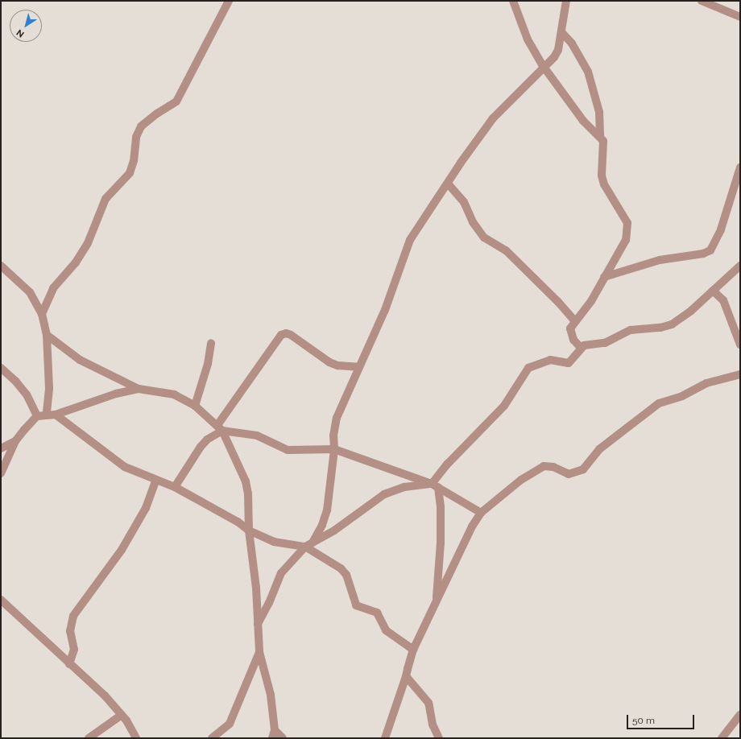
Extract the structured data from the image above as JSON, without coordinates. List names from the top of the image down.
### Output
{
  "scale_bar": "50 m",
  "north": "bottom left"
}
